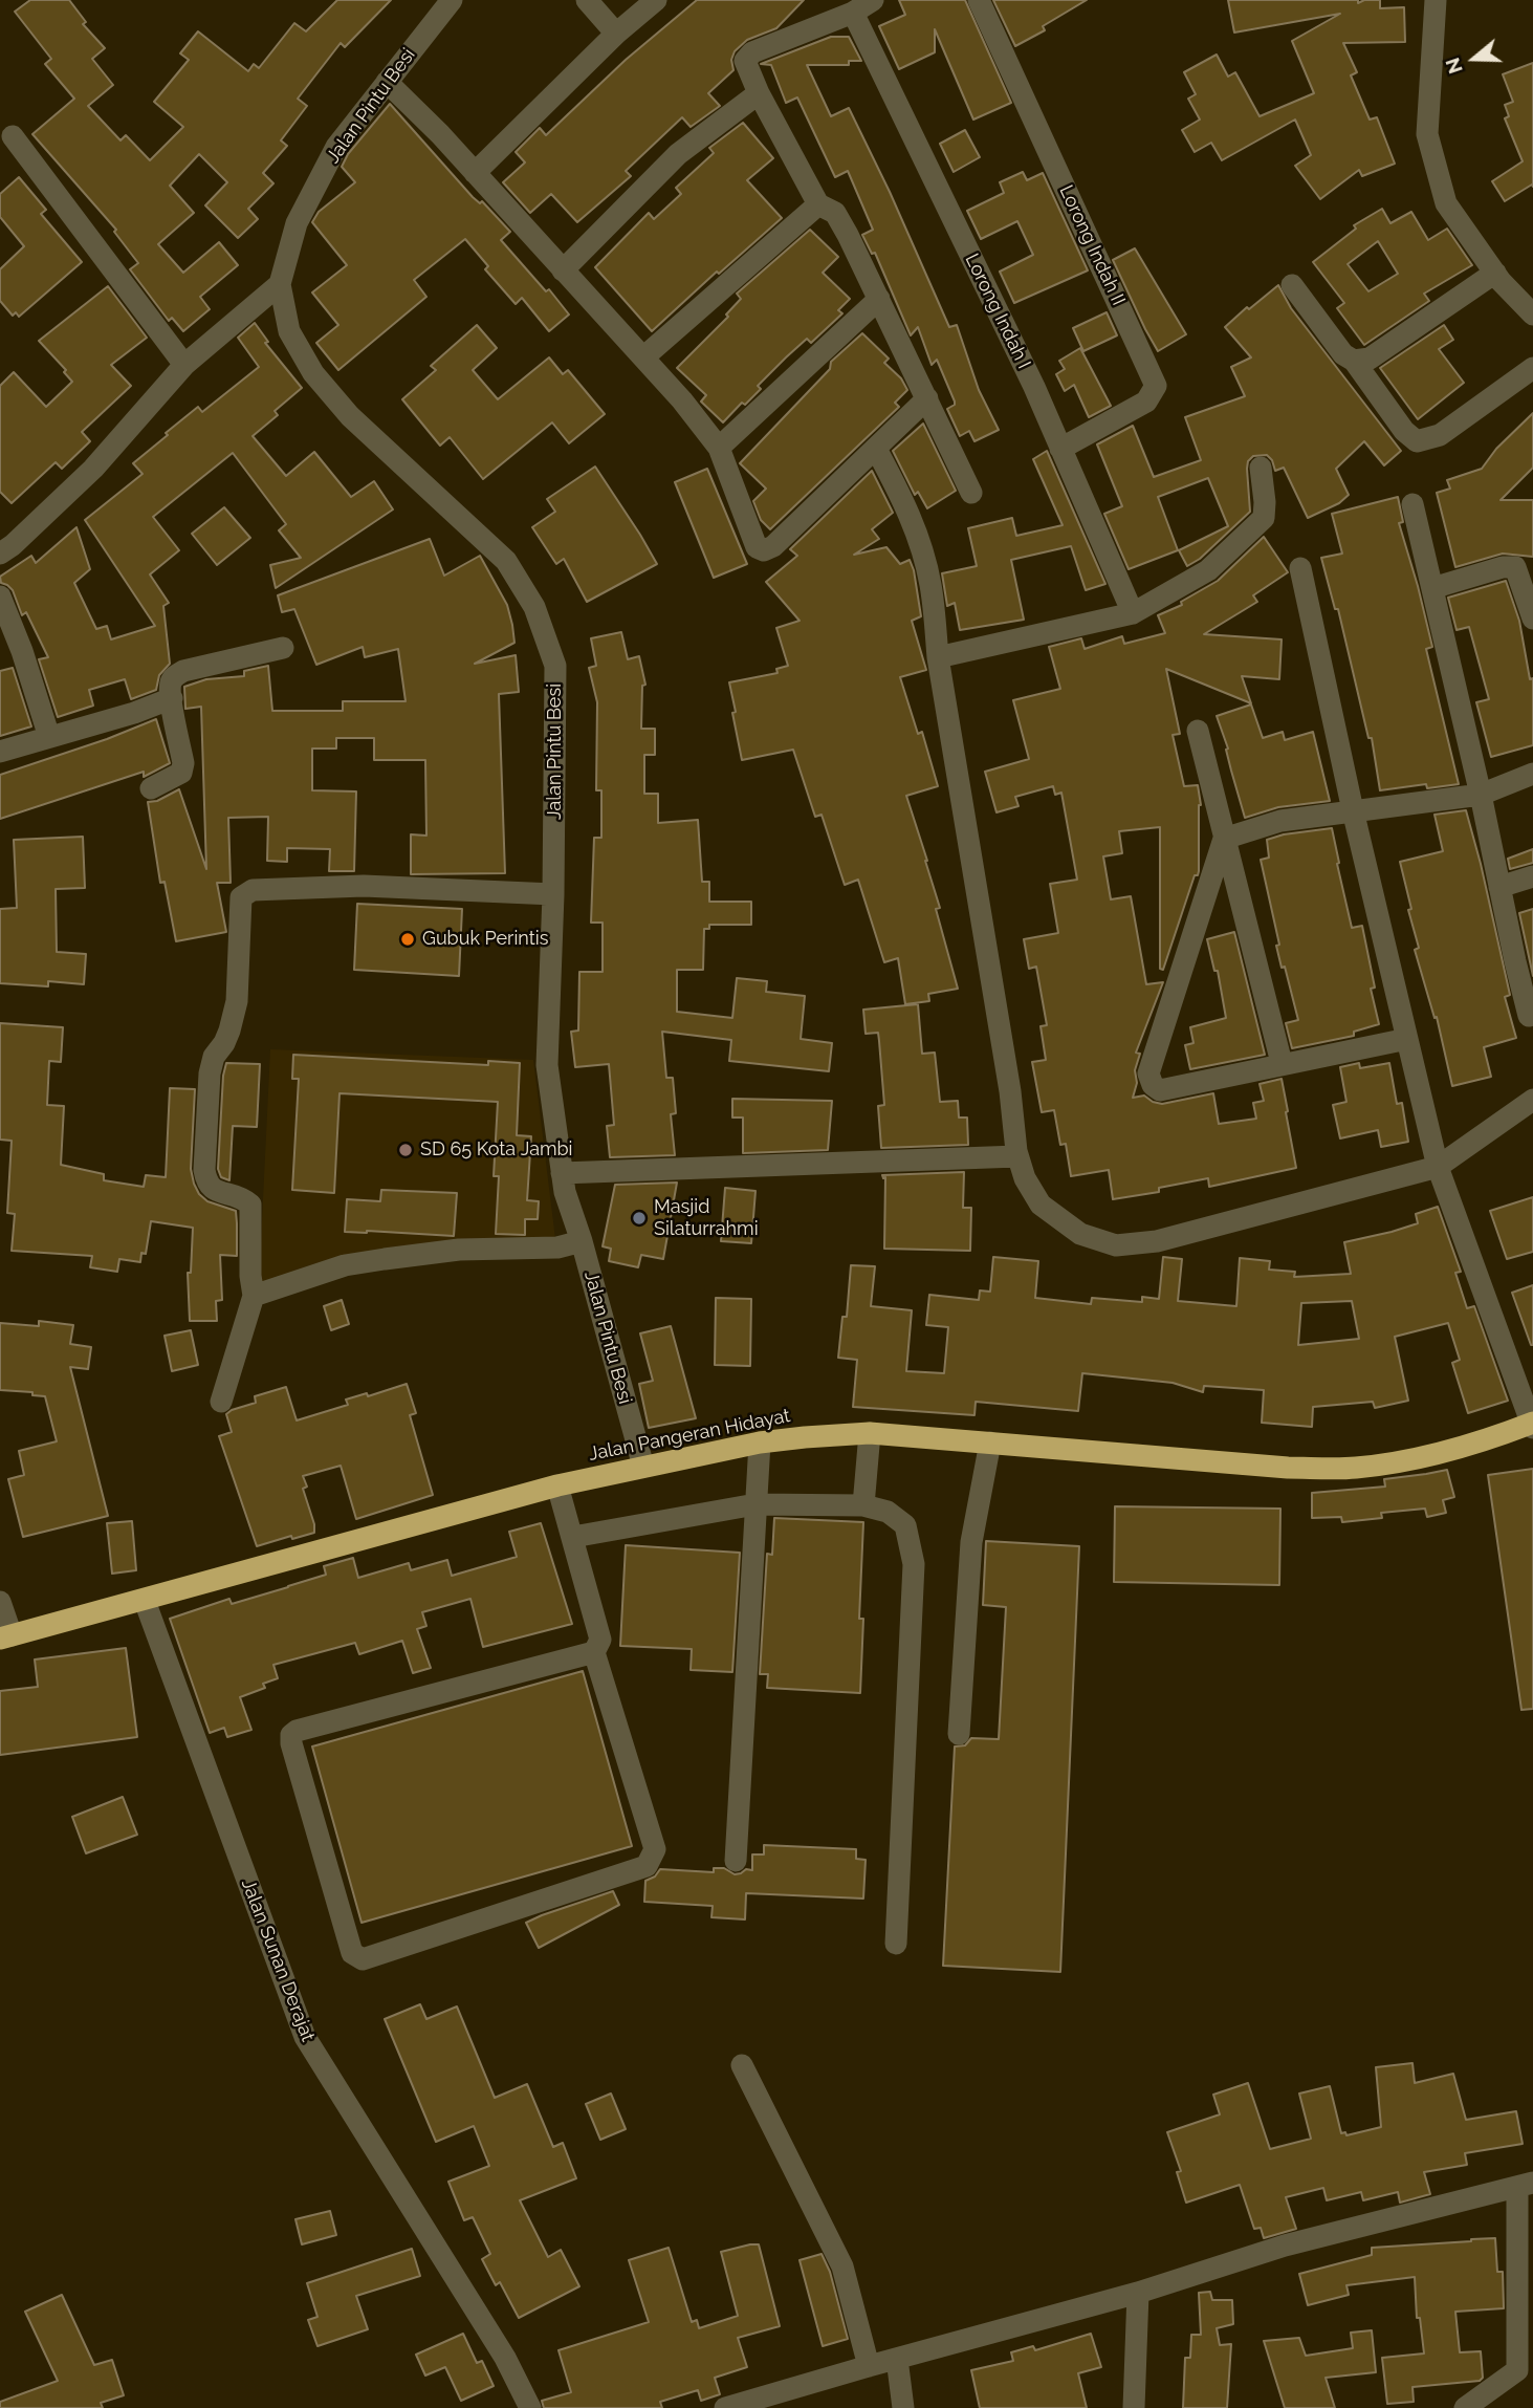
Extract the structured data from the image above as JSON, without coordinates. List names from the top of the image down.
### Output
{
  "streets": {
    "highway": ["Jalan Pangeran Hidayat"],
    "street": [
      "Jalan Pintu Besi",
      "Lorong Indah II",
      "Lorong Indah I",
      "Jalan Sunan Derajat"
    ]
  },
  "crossings": [
    ["Jalan Pintu Besi", "Jalan Pangeran Hidayat"],
    ["Lorong Indah II", "Lorong Indah I"],
    ["Jalan Pangeran Hidayat", "Jalan Sunan Derajat"]
  ],
  "places": ["Gubuk Perintis", "SD 65 Kota Jambi", "Masjid Silaturrahmi"],
  "north": "left"
}
